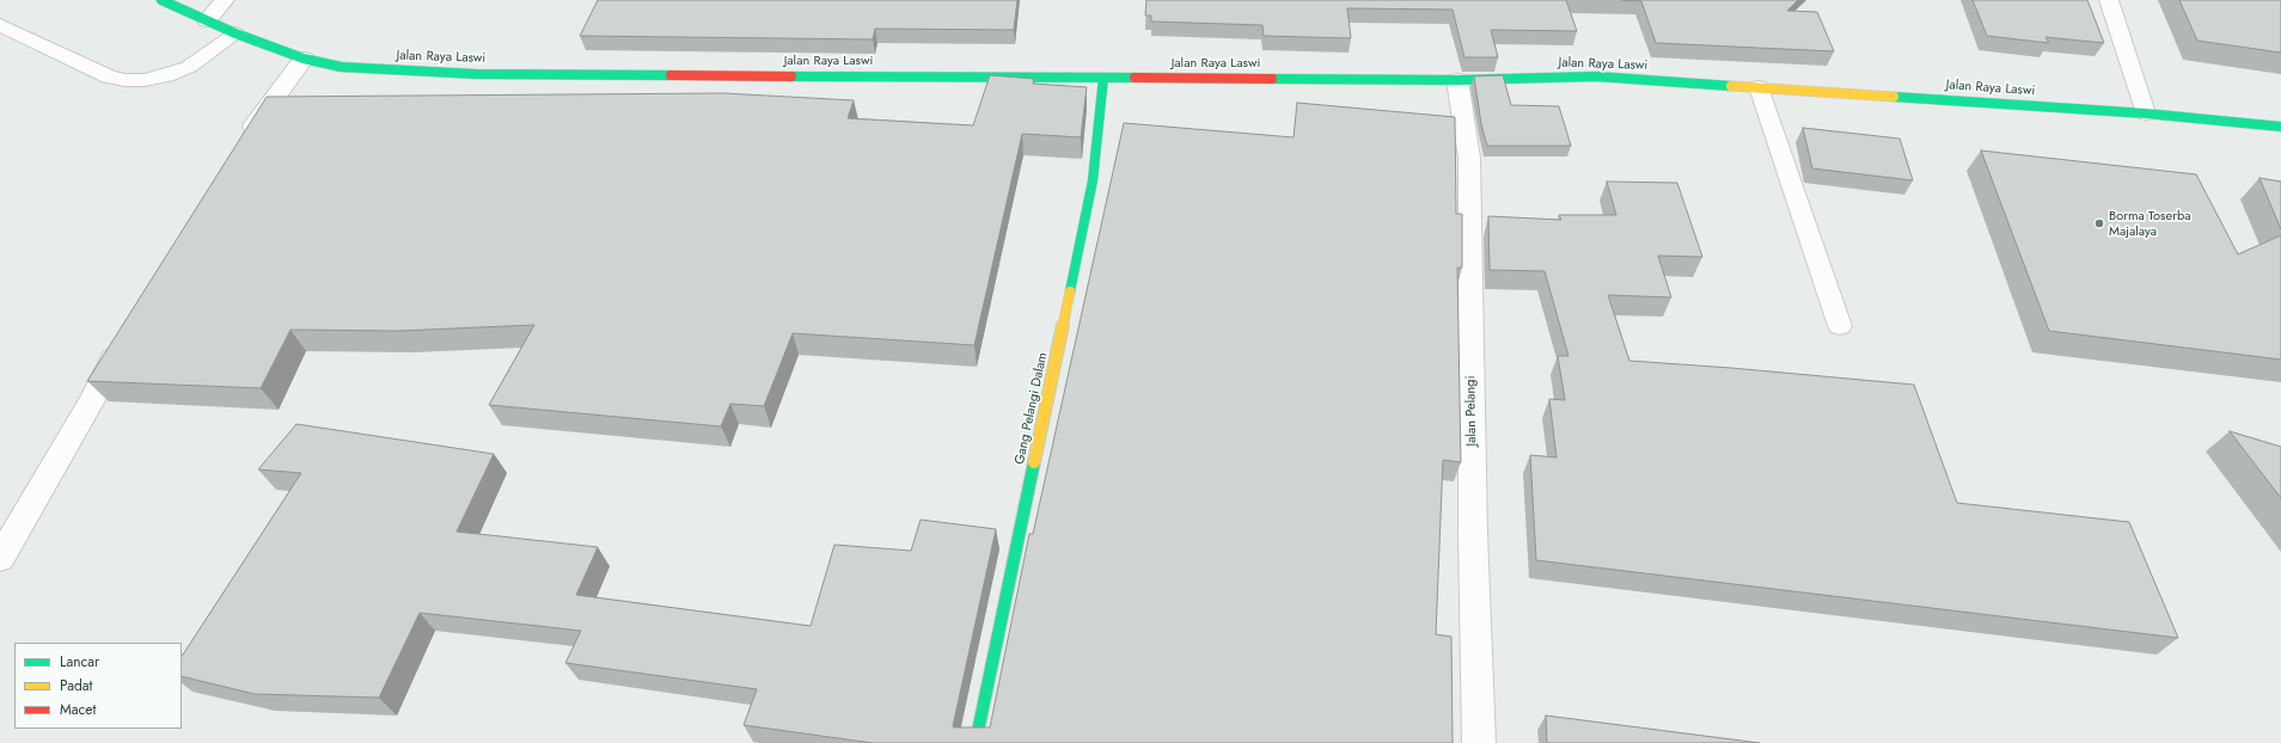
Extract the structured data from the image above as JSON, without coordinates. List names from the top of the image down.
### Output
{
  "streets": {
    "main road": ["Jalan Raya Laswi", "Gang Pelangi Dalam"],
    "street": ["Jalan Pelangi"]
  },
  "crossings": [
    ["Jalan Raya Laswi", "Gang Pelangi Dalam"],
    ["Jalan Raya Laswi", "Jalan Pelangi"]
  ],
  "places": ["Borma Toserba Majalaya"],
  "legend": ["Lancar", "Padat", "Macet"]
}
